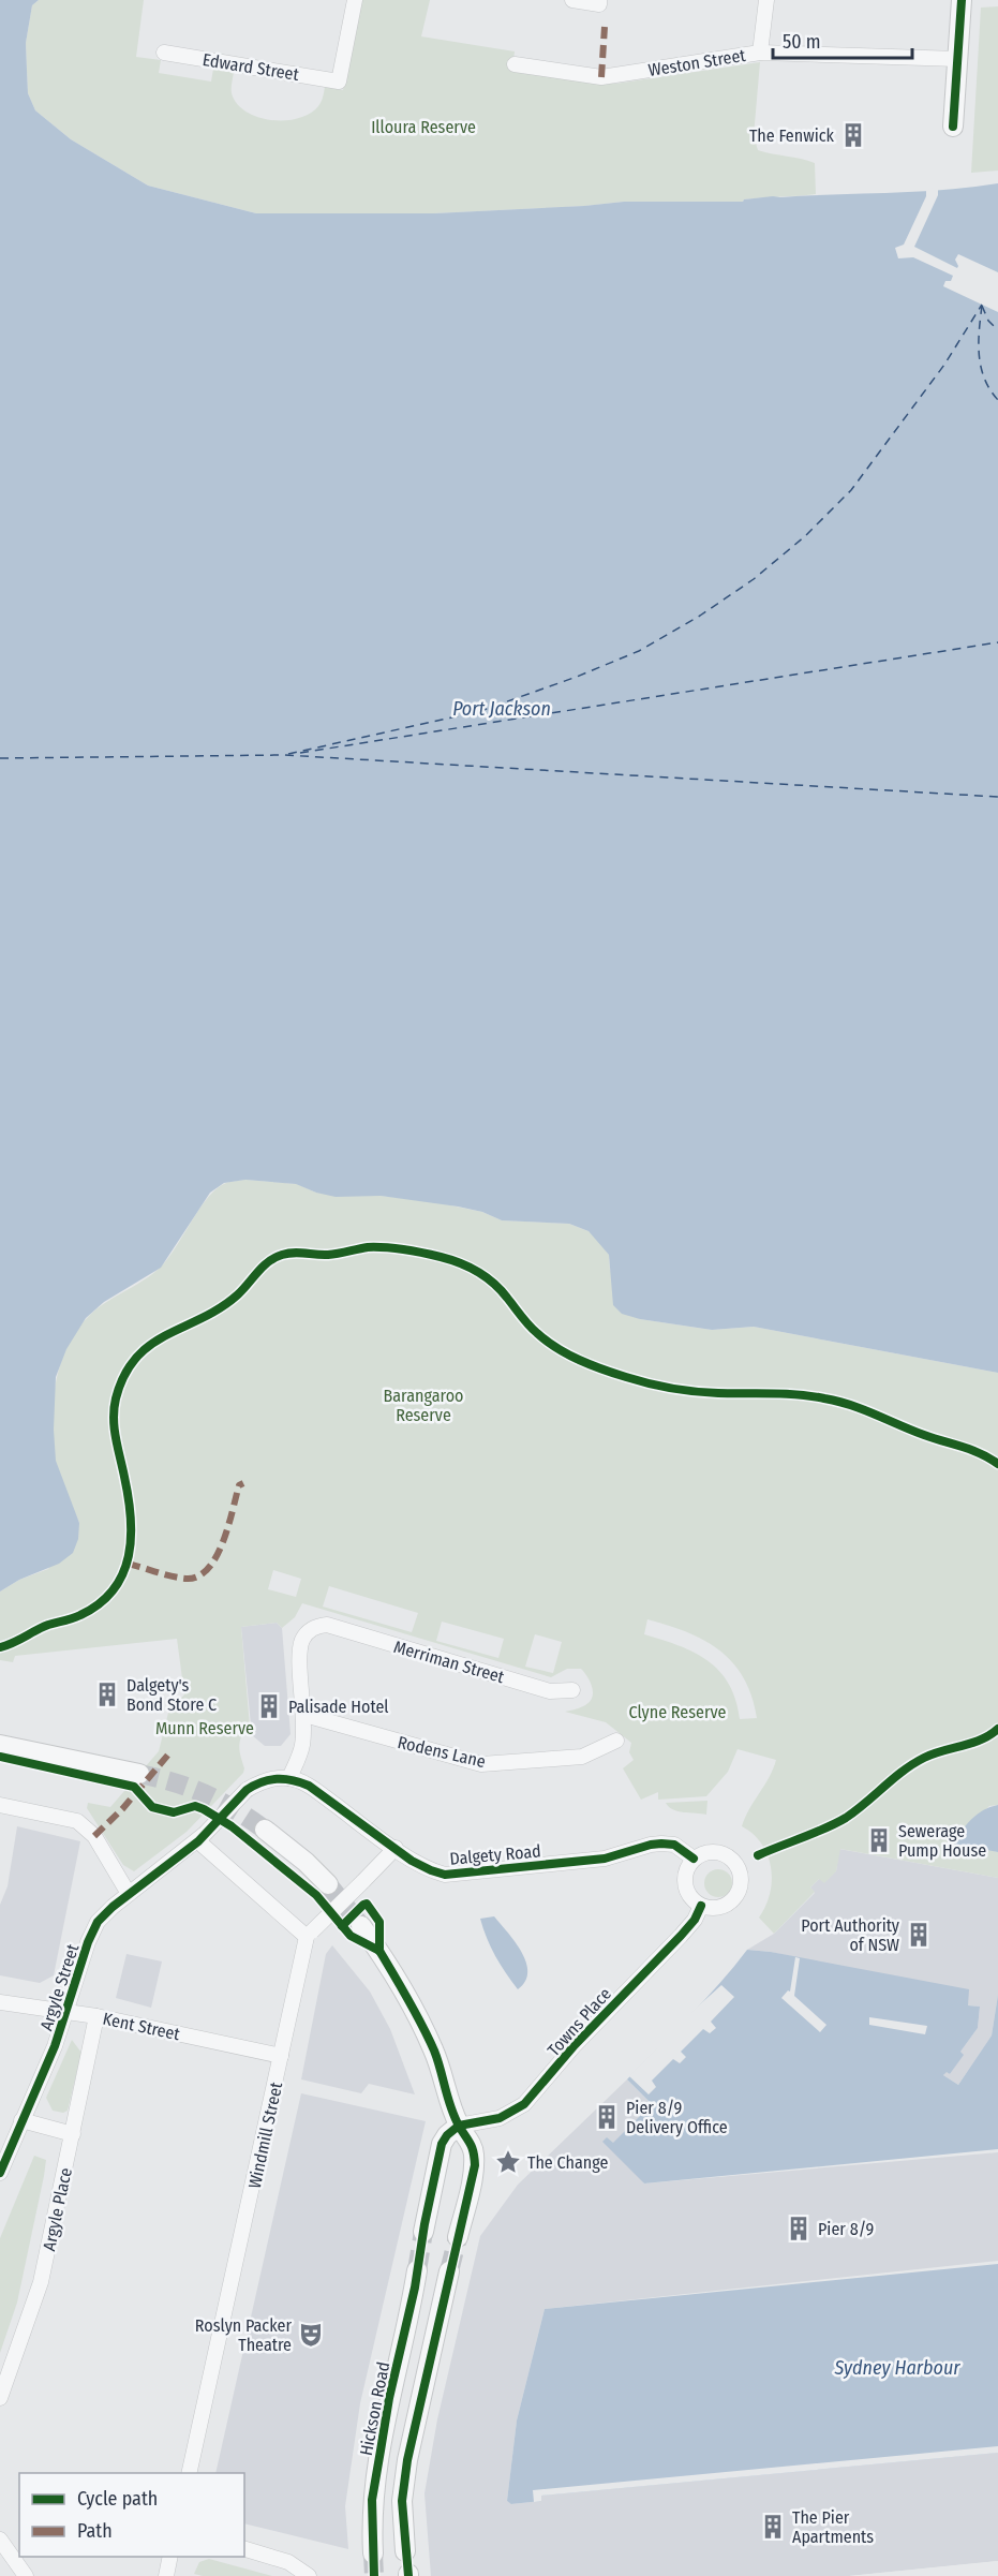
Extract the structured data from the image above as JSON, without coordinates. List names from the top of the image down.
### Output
{
  "streets": {
    "street": [
      "Weston Street",
      "Edward Street",
      "Merriman Street",
      "Rodens Lane",
      "Dalgety Road",
      "Argyle Street",
      "Towns Place",
      "Kent Street",
      "Windmill Street",
      "Argyle Place",
      "Hickson Road"
    ]
  },
  "crossings": [
    ["Merriman Street", "Rodens Lane"],
    ["Dalgety Road", "Argyle Street"],
    ["Dalgety Road", "Towns Place"],
    ["Argyle Street", "Kent Street"],
    ["Kent Street", "Windmill Street"],
    ["Kent Street", "Argyle Place"]
  ],
  "water": ["Port Jackson", "Sydney Harbour"],
  "parks": [
    "Illoura Reserve",
    "Barangaroo Reserve",
    "Clyne Reserve",
    "Munn Reserve"
  ],
  "places": {
    "building": [
      "The Fenwick",
      "Dalgety's Bond Store C",
      "Palisade Hotel",
      "Sewerage Pump House",
      "Port Authority of NSW",
      "Pier 8/9 Delivery Office",
      "Pier 8/9",
      "The Pier Apartments"
    ],
    "place": ["The Change"],
    "theatre": ["Roslyn Packer Theatre"]
  },
  "legend": ["Cycle path", "Path"],
  "scale_bar": "50 m"
}
